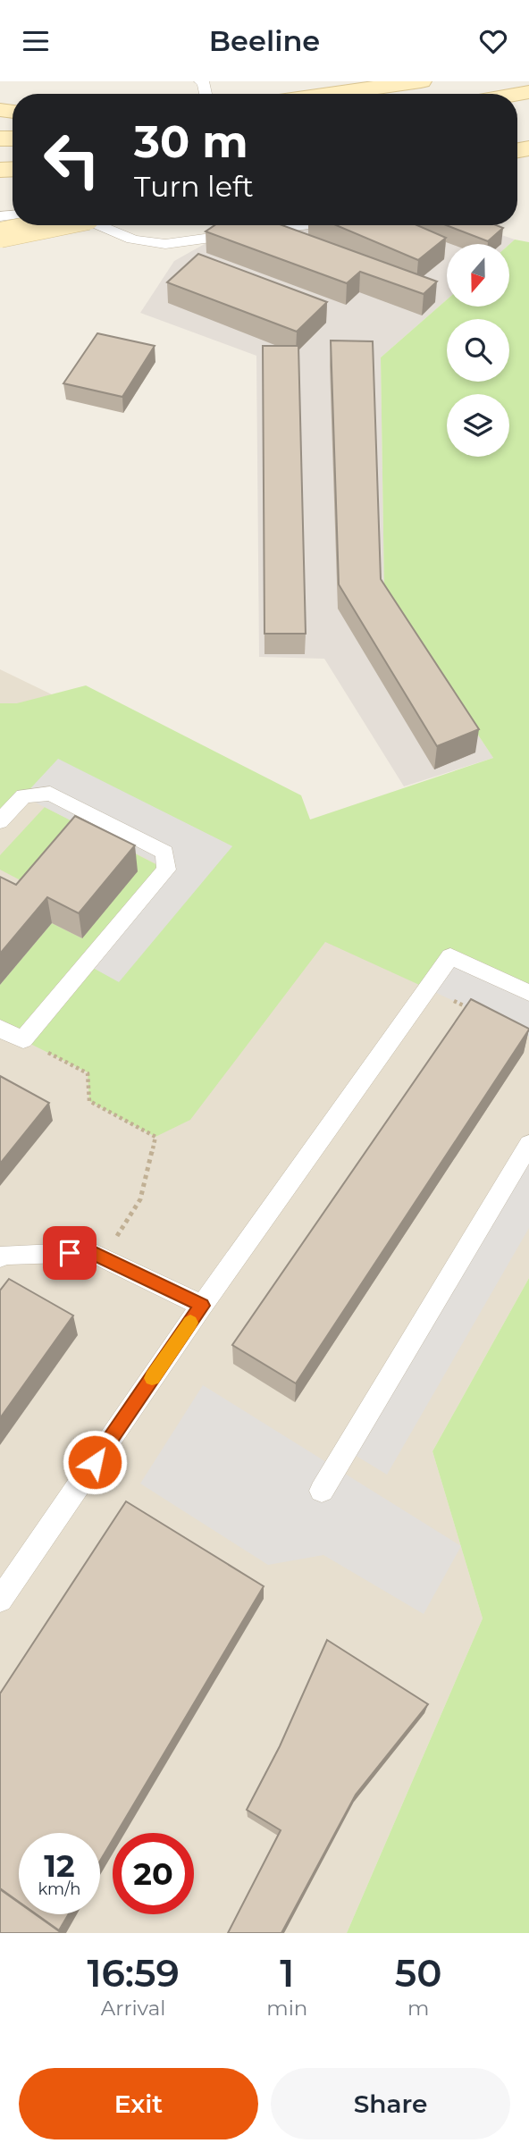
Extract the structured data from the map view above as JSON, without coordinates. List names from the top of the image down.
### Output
{
  "north": "bottom",
  "page": {
    "header": "Beeline",
    "turn": ["30 m", "Turn left"],
    "speed": "12 km/h",
    "limit": "20",
    "eta": [
      "16:59",
      "Arrival",
      "1",
      "min",
      "50",
      "m"
    ],
    "buttons": ["Exit", "Share"]
  }
}
